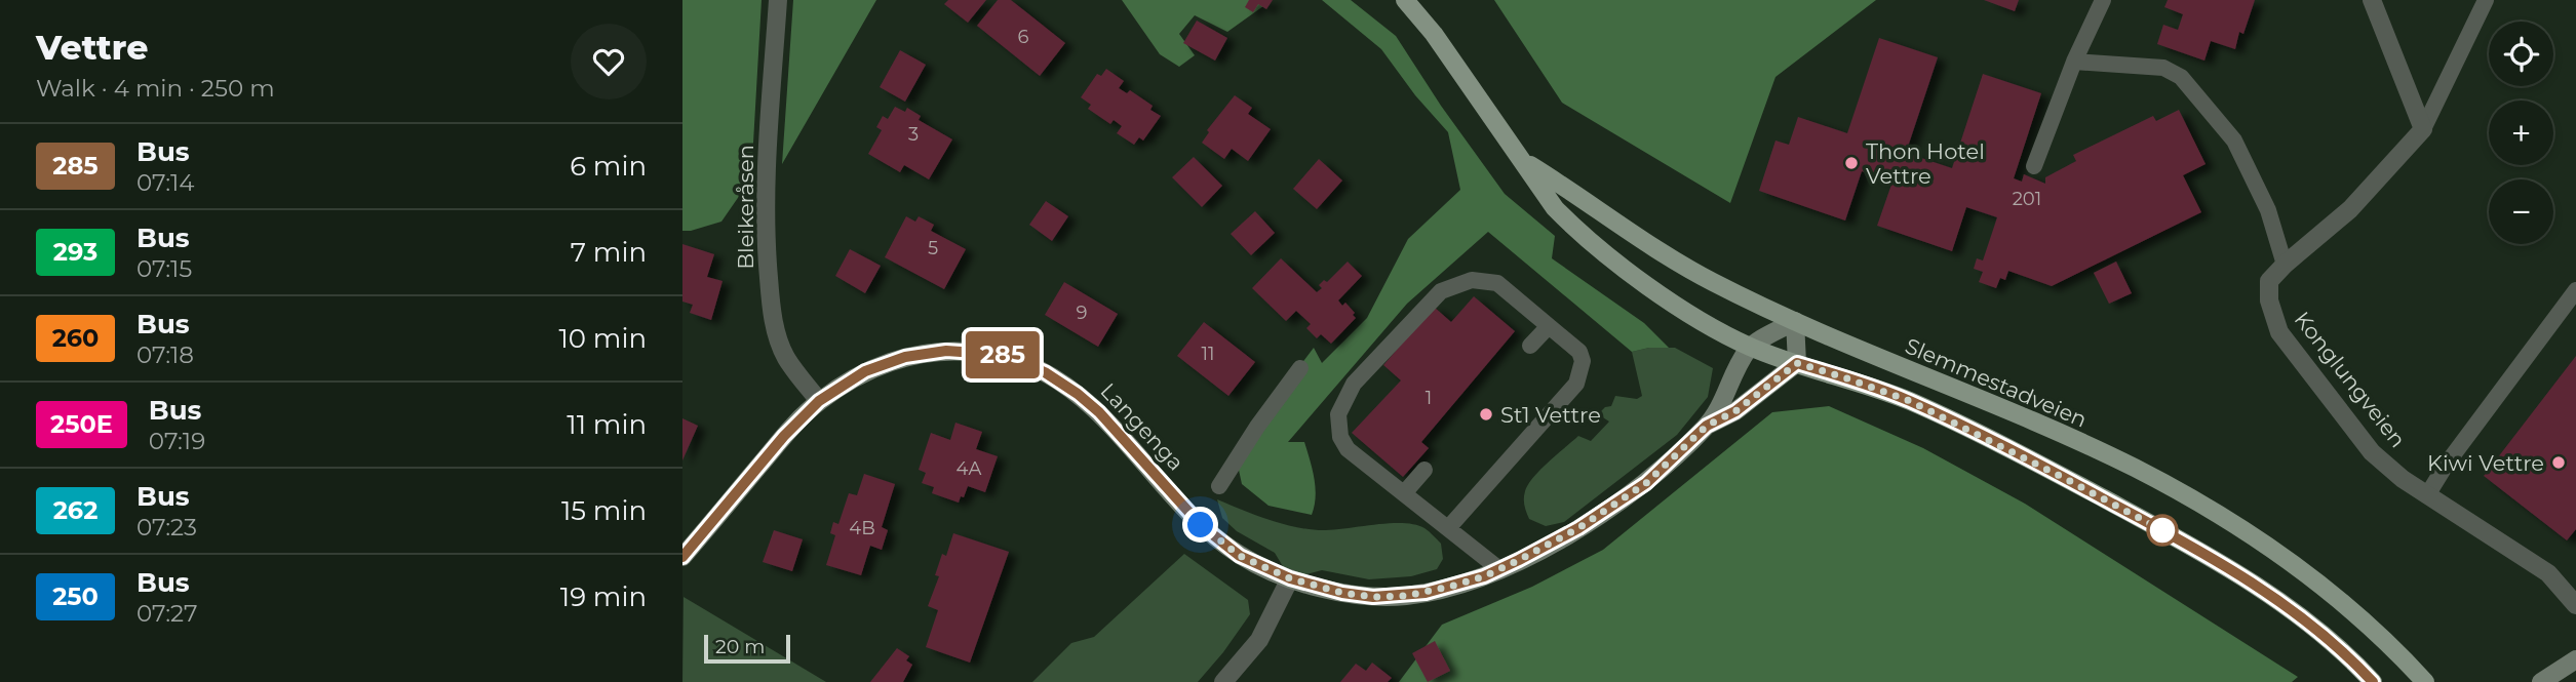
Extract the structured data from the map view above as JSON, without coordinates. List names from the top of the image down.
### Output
{
  "streets": {
    "main road": ["Slemmestadveien", "Langenga"],
    "street": ["Bleikeråsen", "Konglungveien"]
  },
  "crossings": [
    ["Bleikeråsen", "Langenga"],
    ["Slemmestadveien", "Langenga"]
  ],
  "places": ["Thon Hotel Vettre", "St1 Vettre", "Kiwi Vettre"],
  "lines": ["bus line 285"],
  "house_numbers": [
    "6",
    "3",
    "201",
    "5",
    "9",
    "11",
    "1",
    "4A",
    "4B"
  ],
  "scale_bar": "20 m",
  "page": {
    "heading": ["Vettre", "Walk · 4 min · 250 m"],
    "on_map": "285",
    "map_buttons": ["+", "−"],
    "list": [
      {
        "mark": "285",
        "name": "Bus",
        "note": "07:14",
        "value": "6 min"
      },
      {
        "mark": "293",
        "name": "Bus",
        "note": "07:15",
        "value": "7 min"
      },
      {
        "mark": "260",
        "name": "Bus",
        "note": "07:18",
        "value": "10 min"
      },
      {
        "mark": "250E",
        "name": "Bus",
        "note": "07:19",
        "value": "11 min"
      },
      {
        "mark": "262",
        "name": "Bus",
        "note": "07:23",
        "value": "15 min"
      },
      {
        "mark": "250",
        "name": "Bus",
        "note": "07:27",
        "value": "19 min"
      }
    ],
    "scale": "20 m"
  }
}
